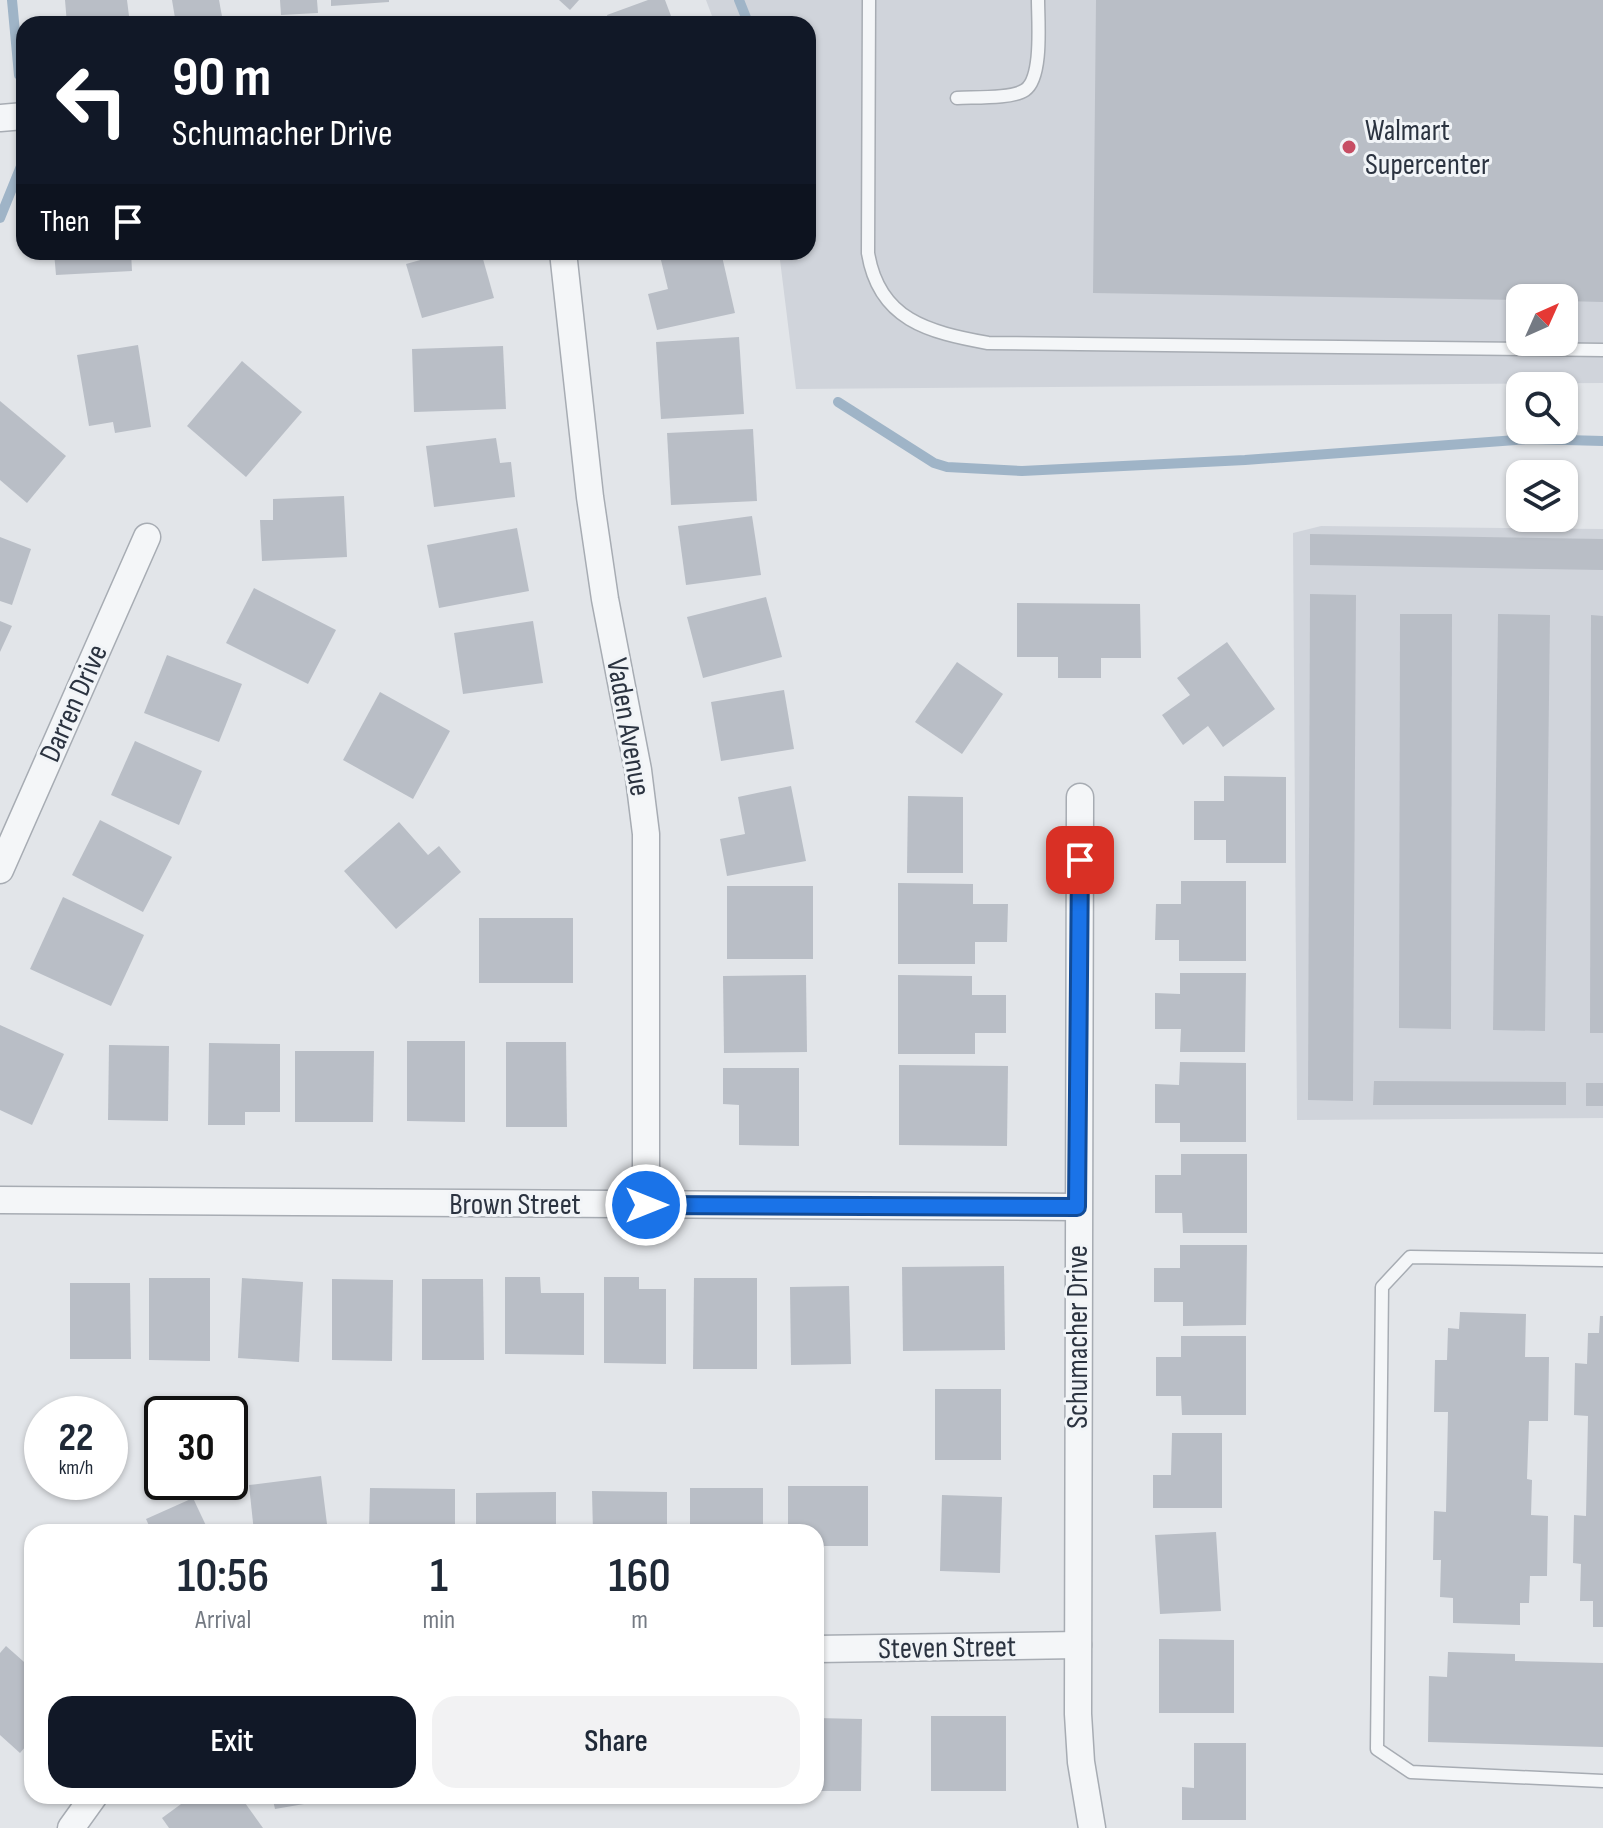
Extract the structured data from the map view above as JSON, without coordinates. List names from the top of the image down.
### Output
{
  "streets": {
    "street": [
      "Darren Drive",
      "Vaden Avenue",
      "Brown Street",
      "Schumacher Drive",
      "Steven Street"
    ]
  },
  "crossings": [
    ["Vaden Avenue", "Brown Street"],
    ["Brown Street", "Schumacher Drive"],
    ["Schumacher Drive", "Steven Street"]
  ],
  "places": ["Walmart Supercenter"],
  "north": "top right",
  "page": {
    "turn": ["90 m", "Schumacher Drive"],
    "then": "Then",
    "speed": "22 km/h",
    "limit": "30",
    "eta": [
      "10:56",
      "Arrival",
      "1",
      "min",
      "160",
      "m"
    ],
    "buttons": ["Exit", "Share"]
  }
}
